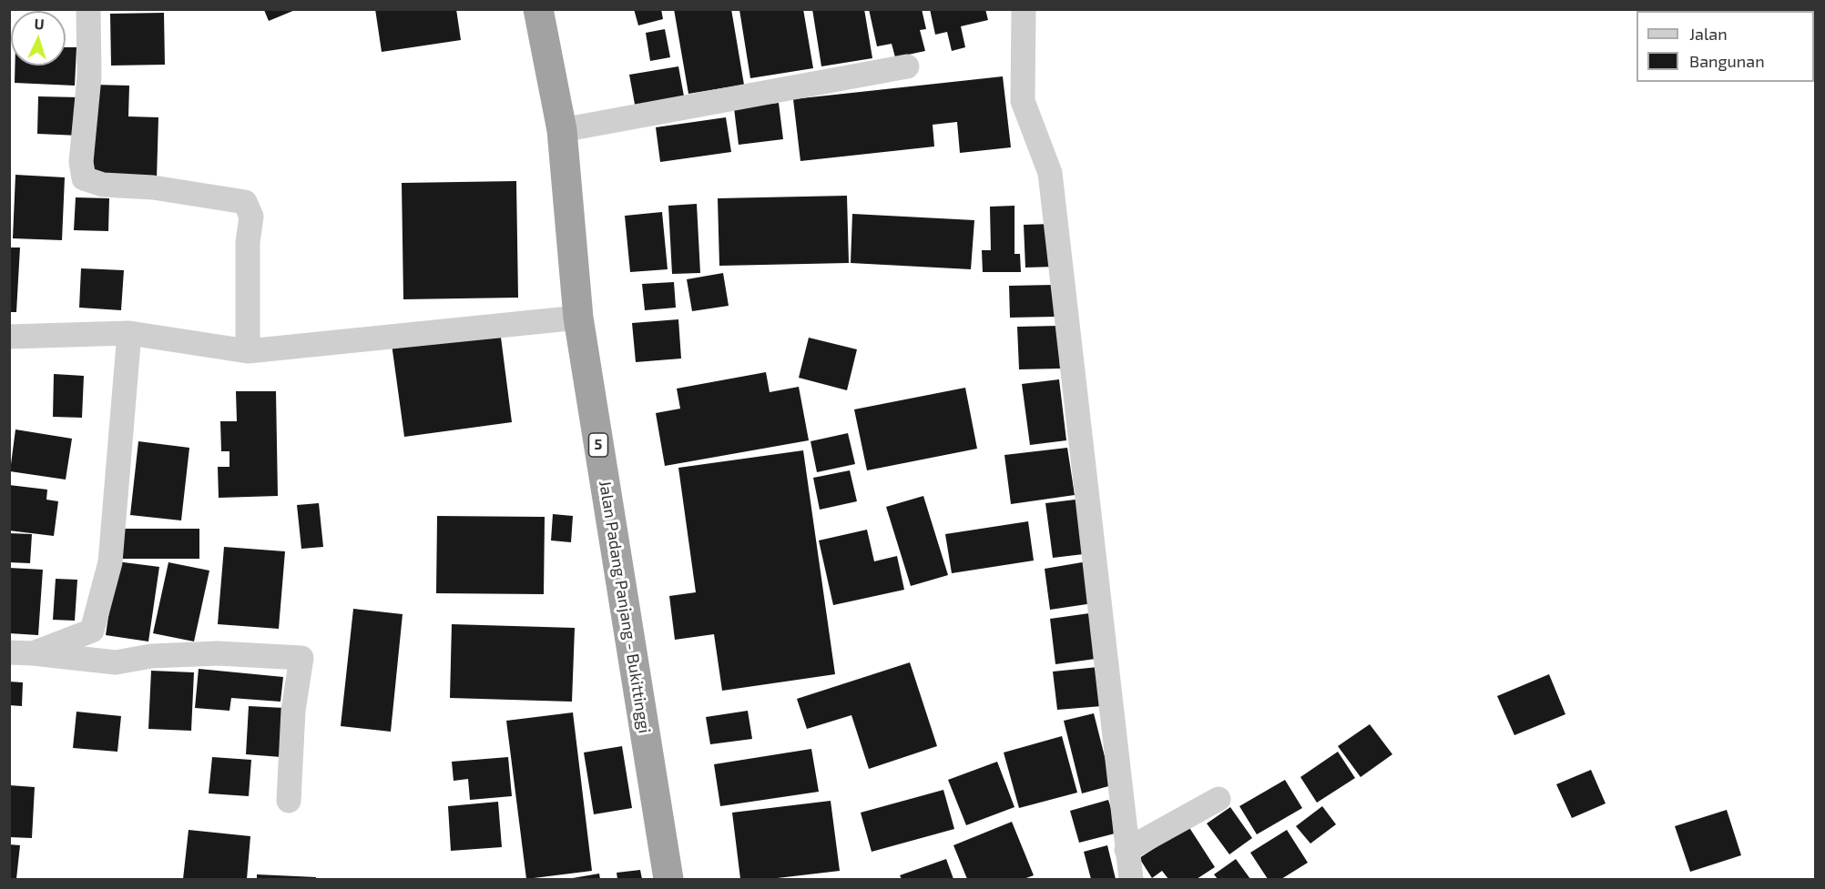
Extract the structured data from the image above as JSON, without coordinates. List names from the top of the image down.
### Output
{
  "streets": {
    "highway": ["5", "Jalan Padang Panjang - Bukittinggi"]
  },
  "legend": ["Jalan", "Bangunan"],
  "north": "top"
}
